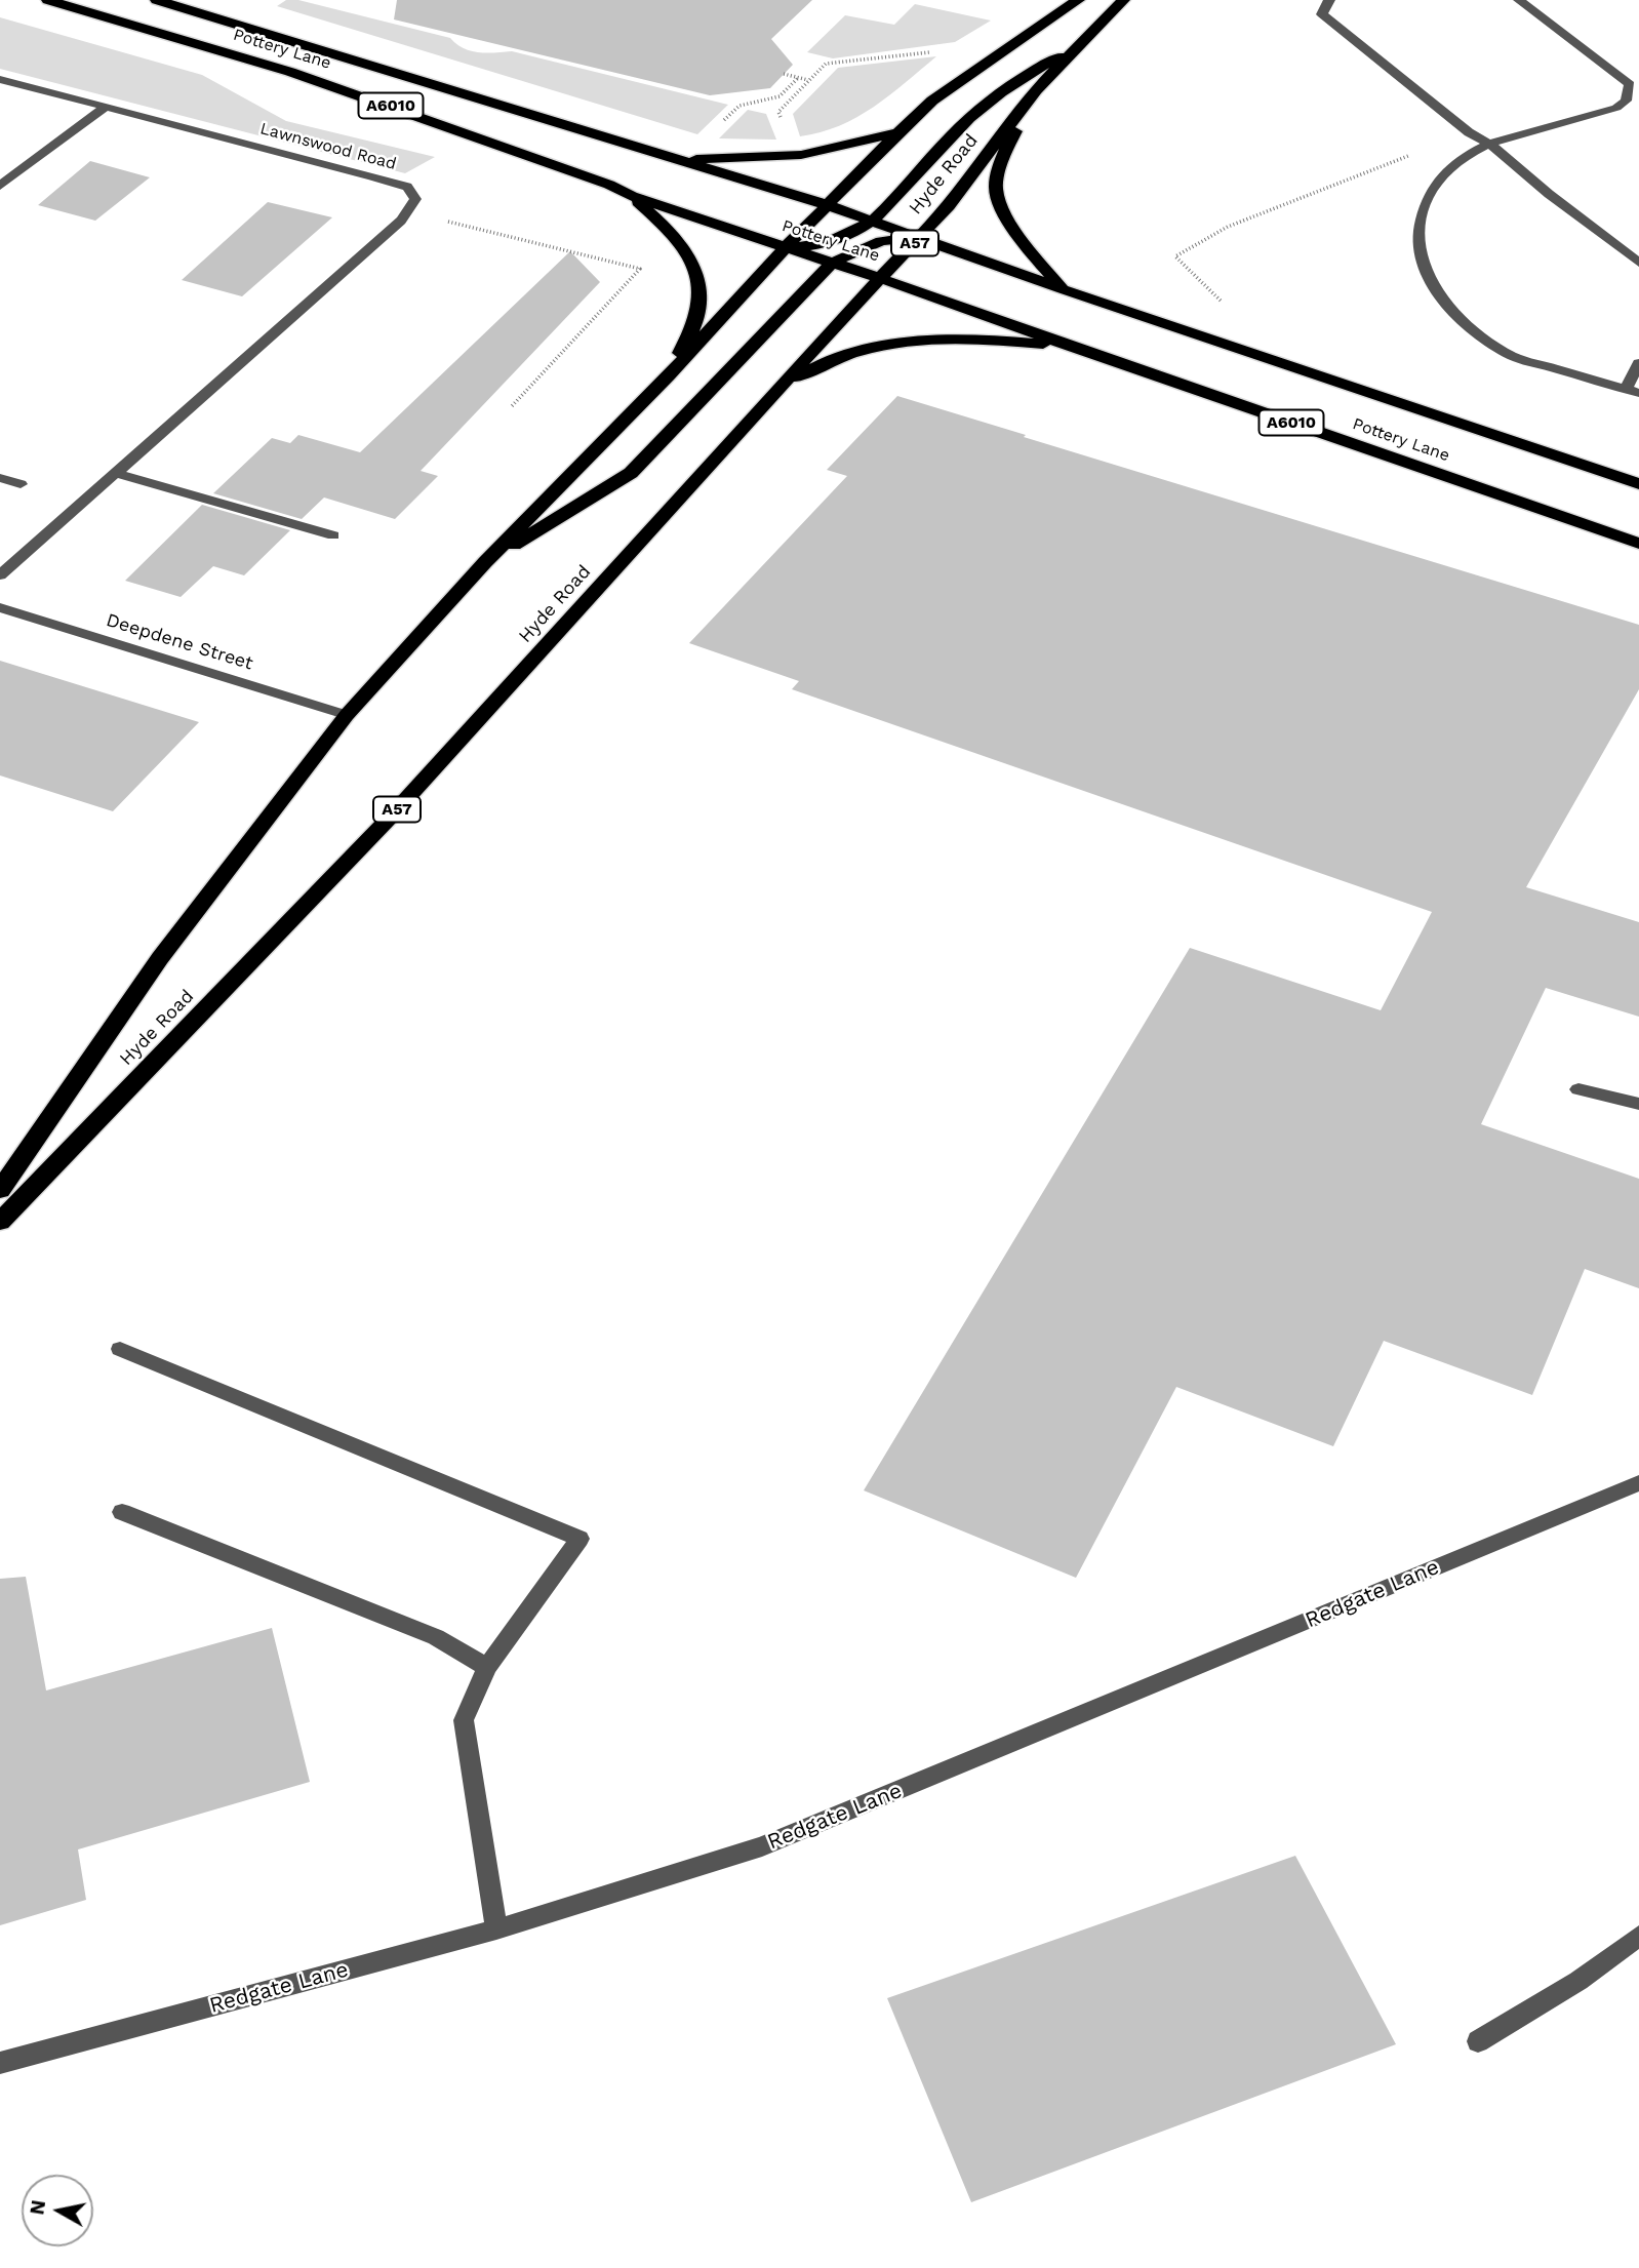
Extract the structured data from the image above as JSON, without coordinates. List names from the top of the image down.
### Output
{
  "streets": {
    "highway": [
      "Pottery Lane",
      "A6010",
      "Hyde Road",
      "A57"
    ],
    "street": ["Lawnswood Road", "Deepdene Street", "Redgate Lane"]
  },
  "crossings": [
    ["Pottery Lane", "Hyde Road"],
    ["Pottery Lane", "A57"],
    ["Hyde Road", "A57"],
    ["Hyde Road", "Deepdene Street"]
  ],
  "north": "left"
}
